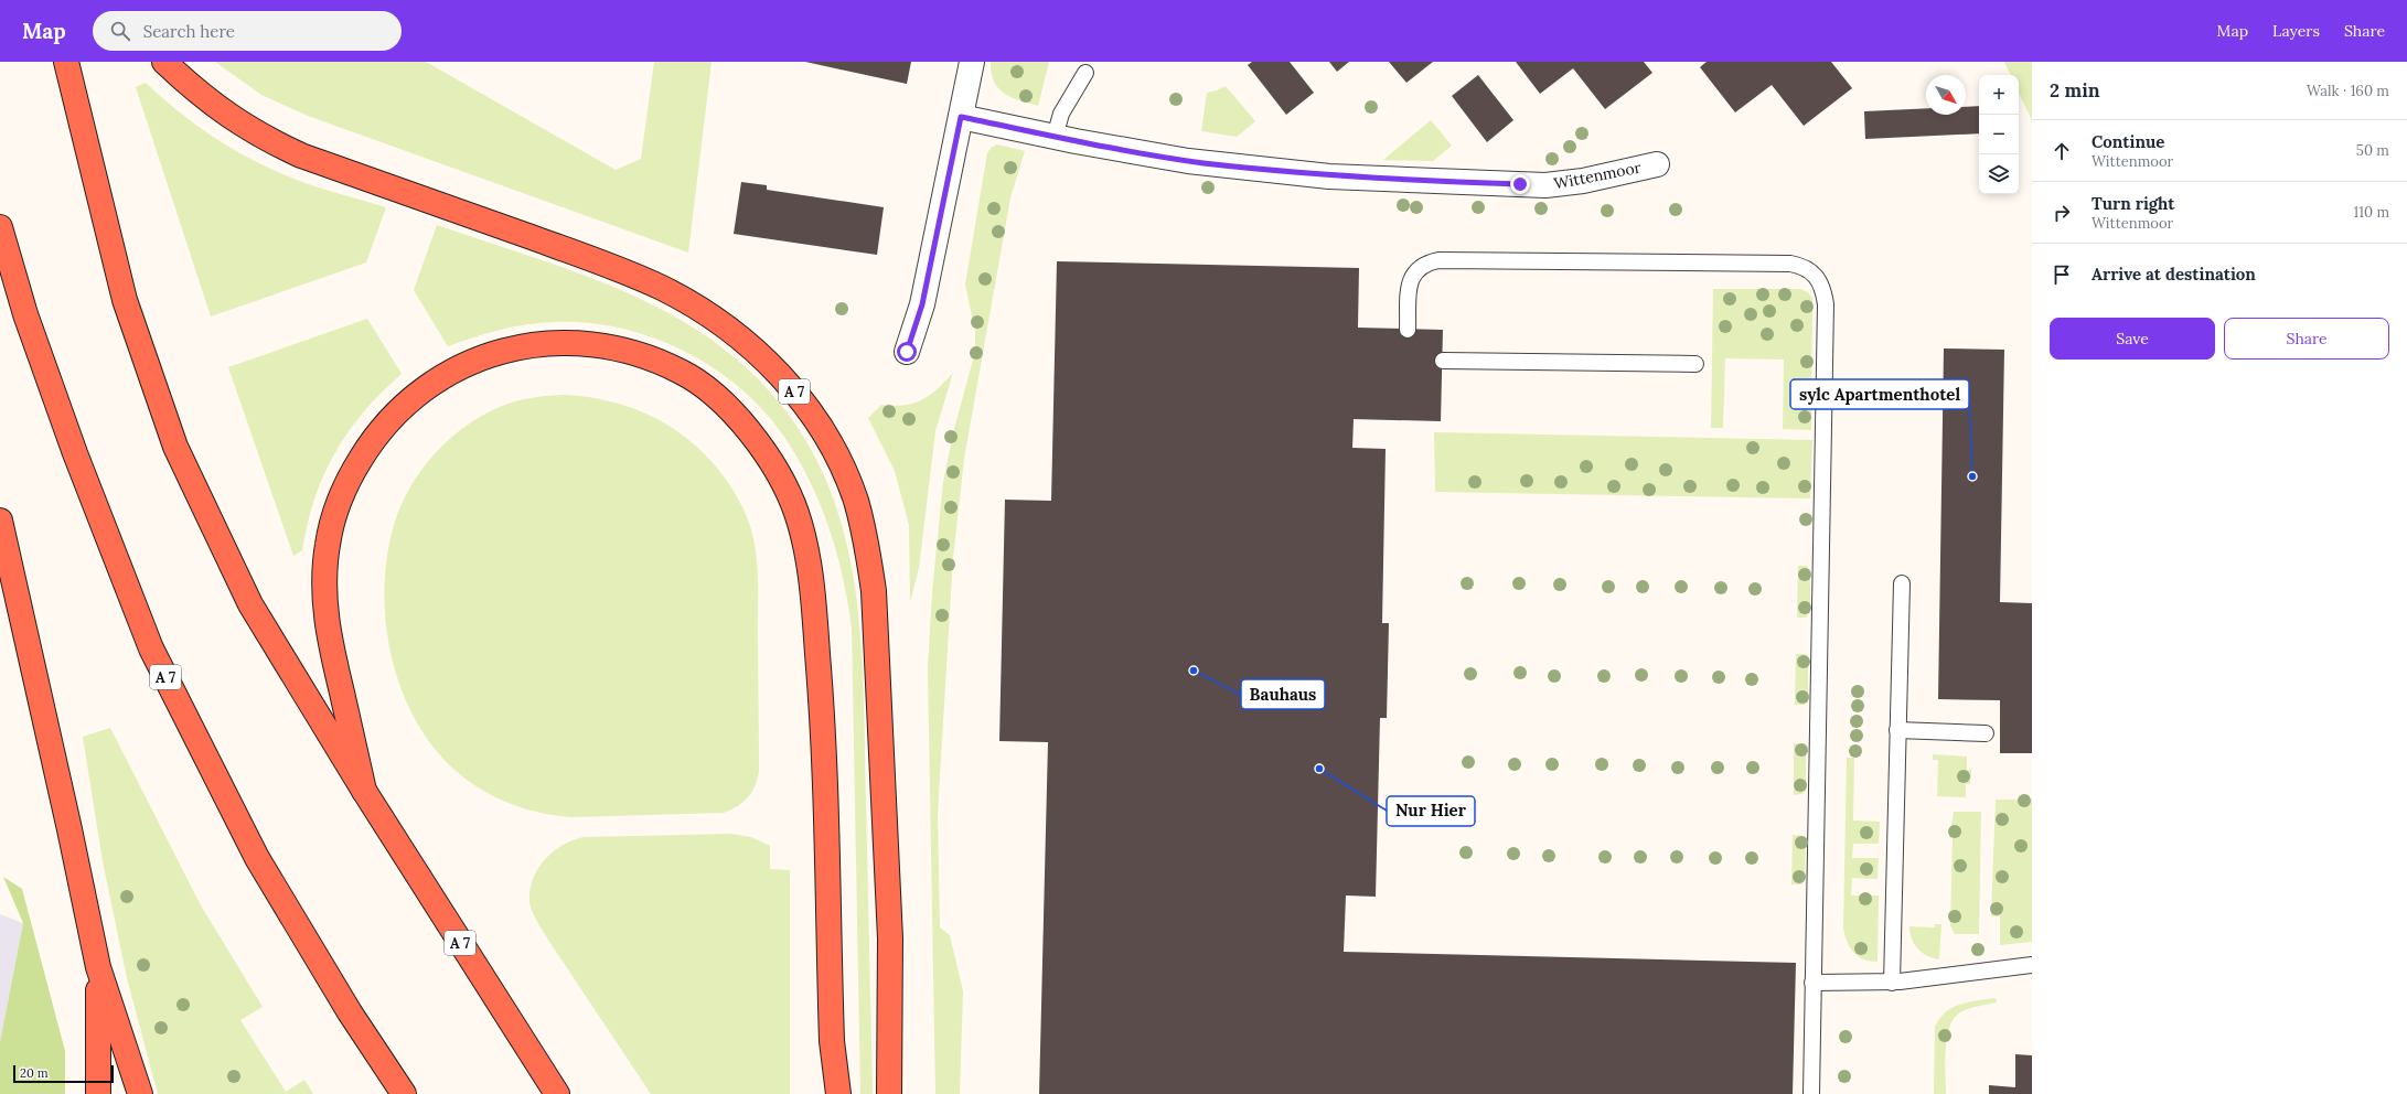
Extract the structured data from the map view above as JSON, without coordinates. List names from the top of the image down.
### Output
{
  "streets": {
    "highway": ["A 7"],
    "street": ["Wittenmoor"]
  },
  "places": ["sylc Apartmenthotel", "Bauhaus", "Nur Hier"],
  "scale_bar": "20 m",
  "north": "bottom right",
  "page": {
    "header": "Map",
    "search": "Search here",
    "nav": ["Map", "Layers", "Share"],
    "heading": ["2 min", "Walk · 160 m"],
    "map_buttons": ["+", "−"],
    "list": [
      ["Continue", "Wittenmoor", "50 m"],
      ["Turn right", "Wittenmoor", "110 m"],
      "Arrive at destination"
    ],
    "buttons": ["Save", "Share"],
    "scale": "20 m"
  }
}
